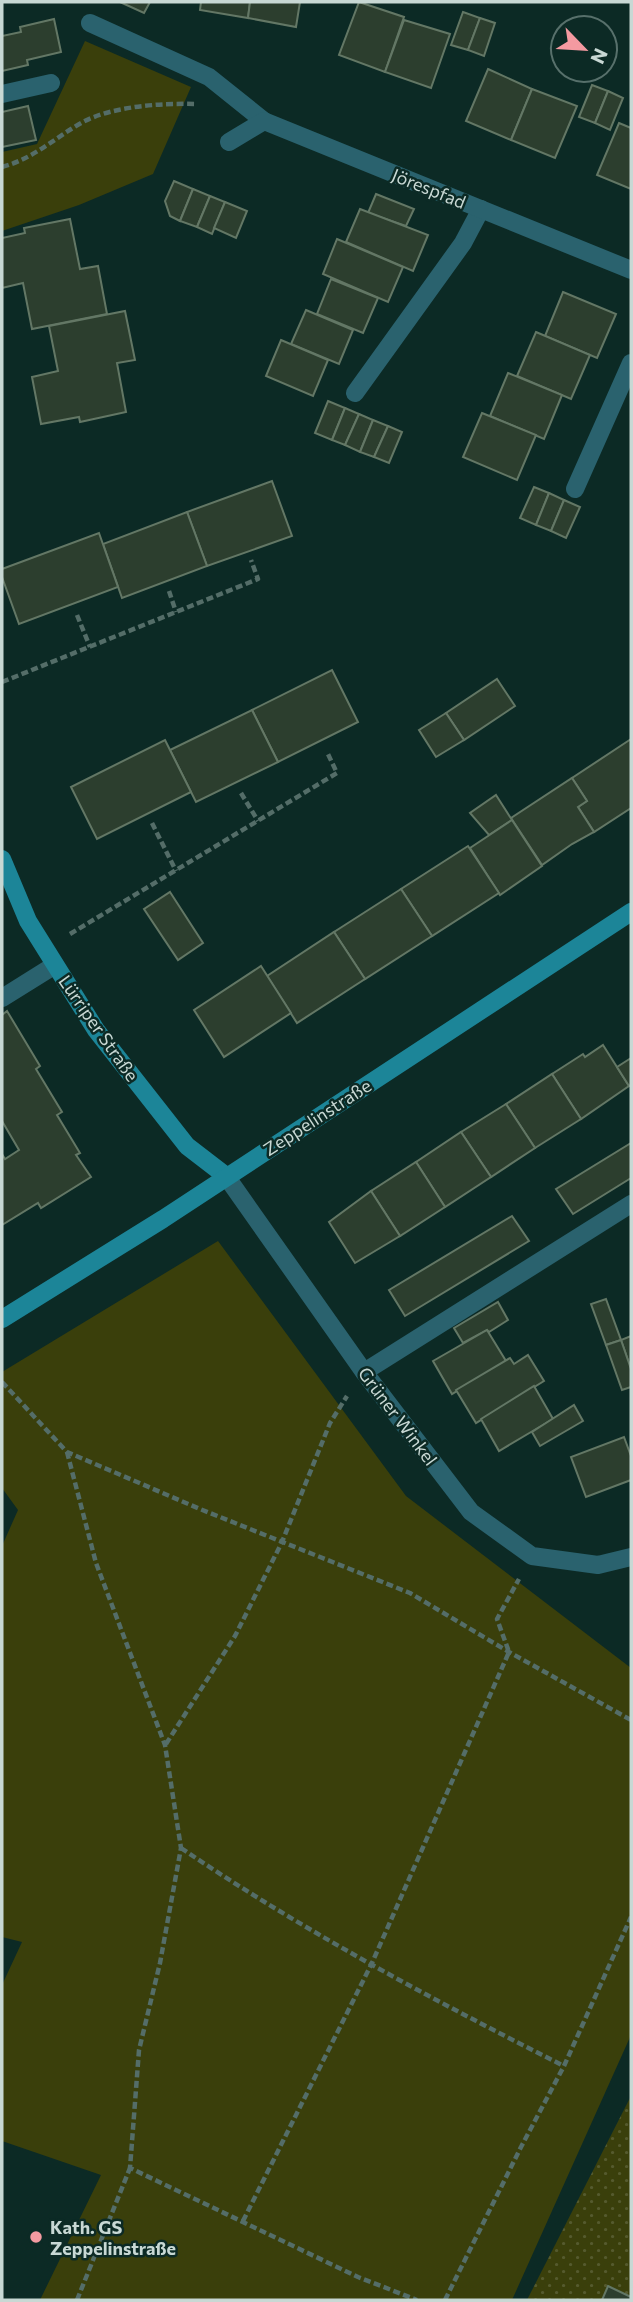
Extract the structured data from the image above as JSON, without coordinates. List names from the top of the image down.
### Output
{
  "streets": {
    "street": [
      "Jörespfad",
      "Lürriper Straße",
      "Zeppelinstraße",
      "Grüner Winkel"
    ]
  },
  "crossings": [
    ["Lürriper Straße", "Zeppelinstraße"],
    ["Lürriper Straße", "Grüner Winkel"],
    ["Zeppelinstraße", "Grüner Winkel"]
  ],
  "places": ["Kath. GS Zeppelinstraße"],
  "north": "bottom right"
}
